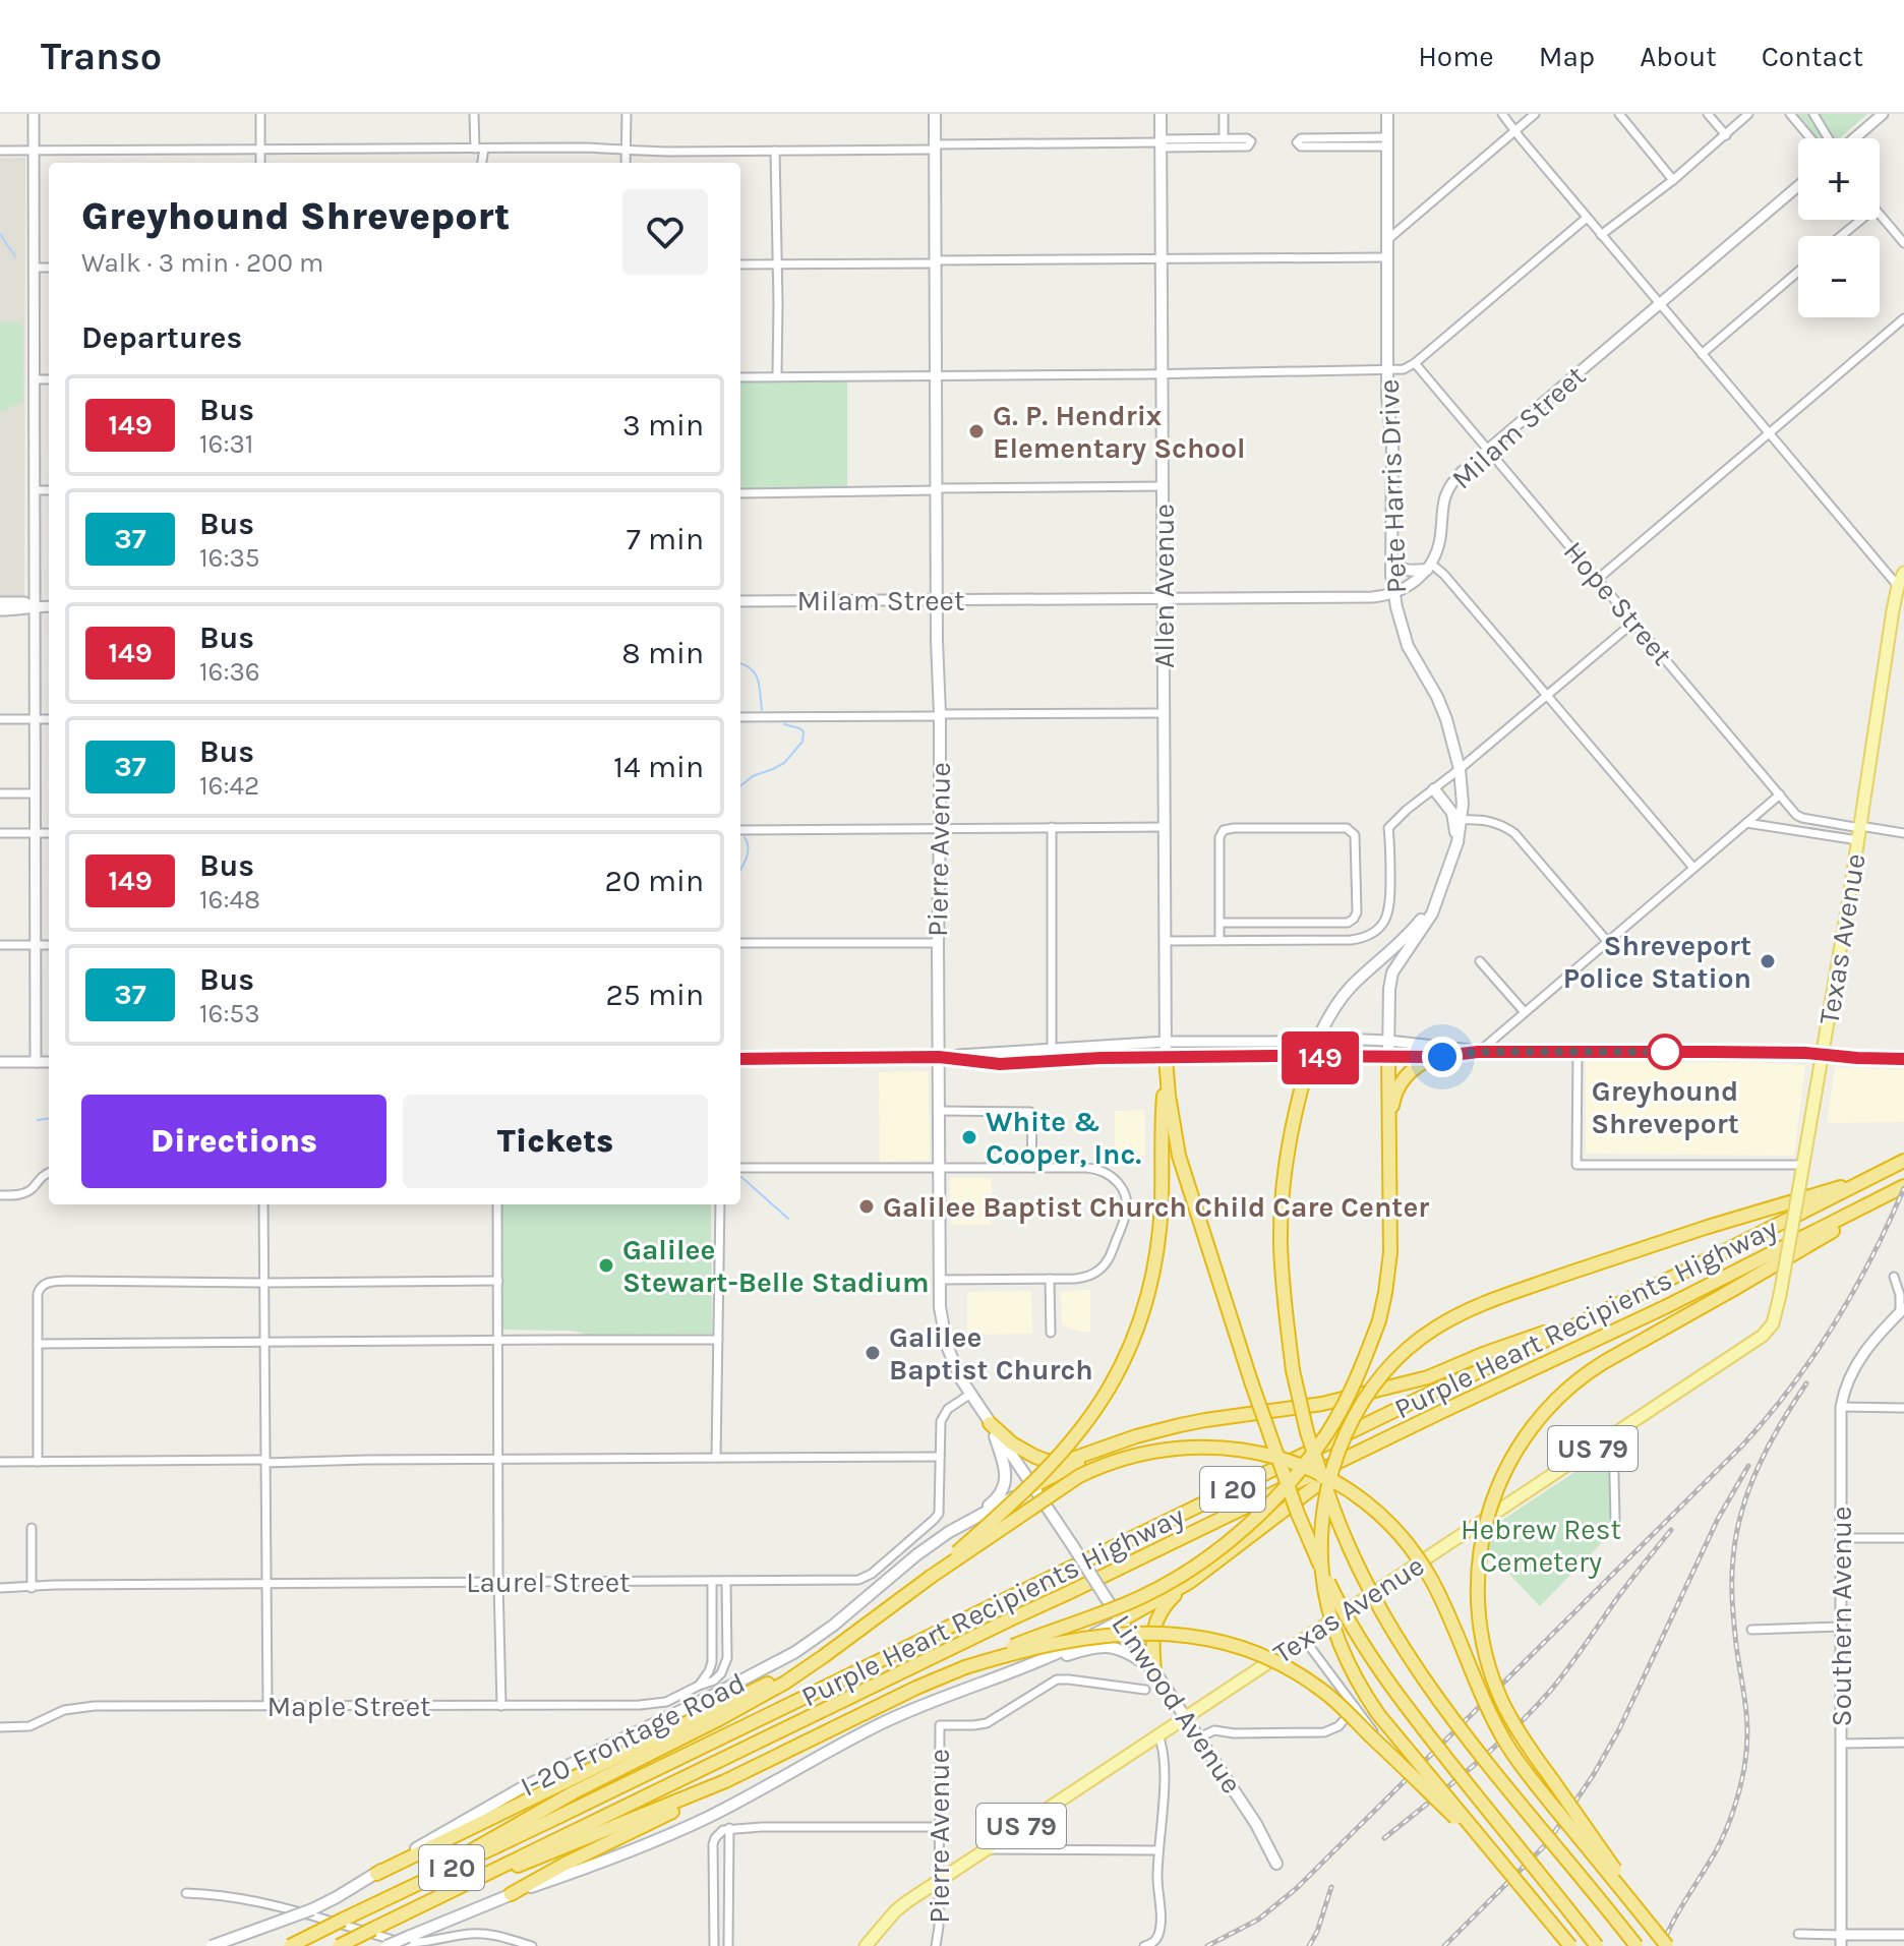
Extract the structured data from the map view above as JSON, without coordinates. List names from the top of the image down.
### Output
{
  "streets": {
    "highway": ["Purple Heart Recipients Highway", "I 20"],
    "main road": [
      "Pete Harris Drive",
      "Allen Avenue",
      "Pierre Avenue",
      "Texas Avenue",
      "US 79",
      "Linwood Avenue",
      "I-20 Frontage Road"
    ],
    "street": [
      "Milam Street",
      "Hope Street",
      "Laurel Street",
      "Southern Avenue",
      "Maple Street"
    ]
  },
  "crossings": [
    ["Milam Street", "Pete Harris Drive"],
    ["Milam Street", "Allen Avenue"],
    ["Milam Street", "Hope Street"],
    ["Milam Street", "Pierre Avenue"],
    ["Hope Street", "Texas Avenue"],
    ["Pierre Avenue", "Texas Avenue"],
    ["Pierre Avenue", "Laurel Street"],
    ["Pierre Avenue", "Linwood Avenue"],
    ["Pierre Avenue", "I-20 Frontage Road"],
    ["Texas Avenue", "Linwood Avenue"],
    ["Laurel Street", "Maple Street"]
  ],
  "parks": ["Hebrew Rest Cemetery"],
  "places": [
    "G. P. Hendrix Elementary School",
    "Shreveport Police Station",
    "Greyhound Shreveport",
    "White & Cooper, Inc.",
    "Galilee Baptist Church Child Care Center",
    "Galilee Stewart-Belle Stadium",
    "Galilee Baptist Church"
  ],
  "lines": ["bus line 149"],
  "page": {
    "header": "Transo",
    "nav": [
      "Home",
      "Map",
      "About",
      "Contact"
    ],
    "on_map": "149",
    "map_buttons": ["+", "−"],
    "heading": [
      ["Greyhound Shreveport", "Walk · 3 min · 200 m"],
      "Departures"
    ],
    "list": [
      {
        "mark": "149",
        "name": "Bus",
        "note": "16:31",
        "value": "3 min"
      },
      {
        "mark": "37",
        "name": "Bus",
        "note": "16:35",
        "value": "7 min"
      },
      {
        "mark": "149",
        "name": "Bus",
        "note": "16:36",
        "value": "8 min"
      },
      {
        "mark": "37",
        "name": "Bus",
        "note": "16:42",
        "value": "14 min"
      },
      {
        "mark": "149",
        "name": "Bus",
        "note": "16:48",
        "value": "20 min"
      },
      {
        "mark": "37",
        "name": "Bus",
        "note": "16:53",
        "value": "25 min"
      }
    ],
    "buttons": ["Directions", "Tickets"]
  }
}
